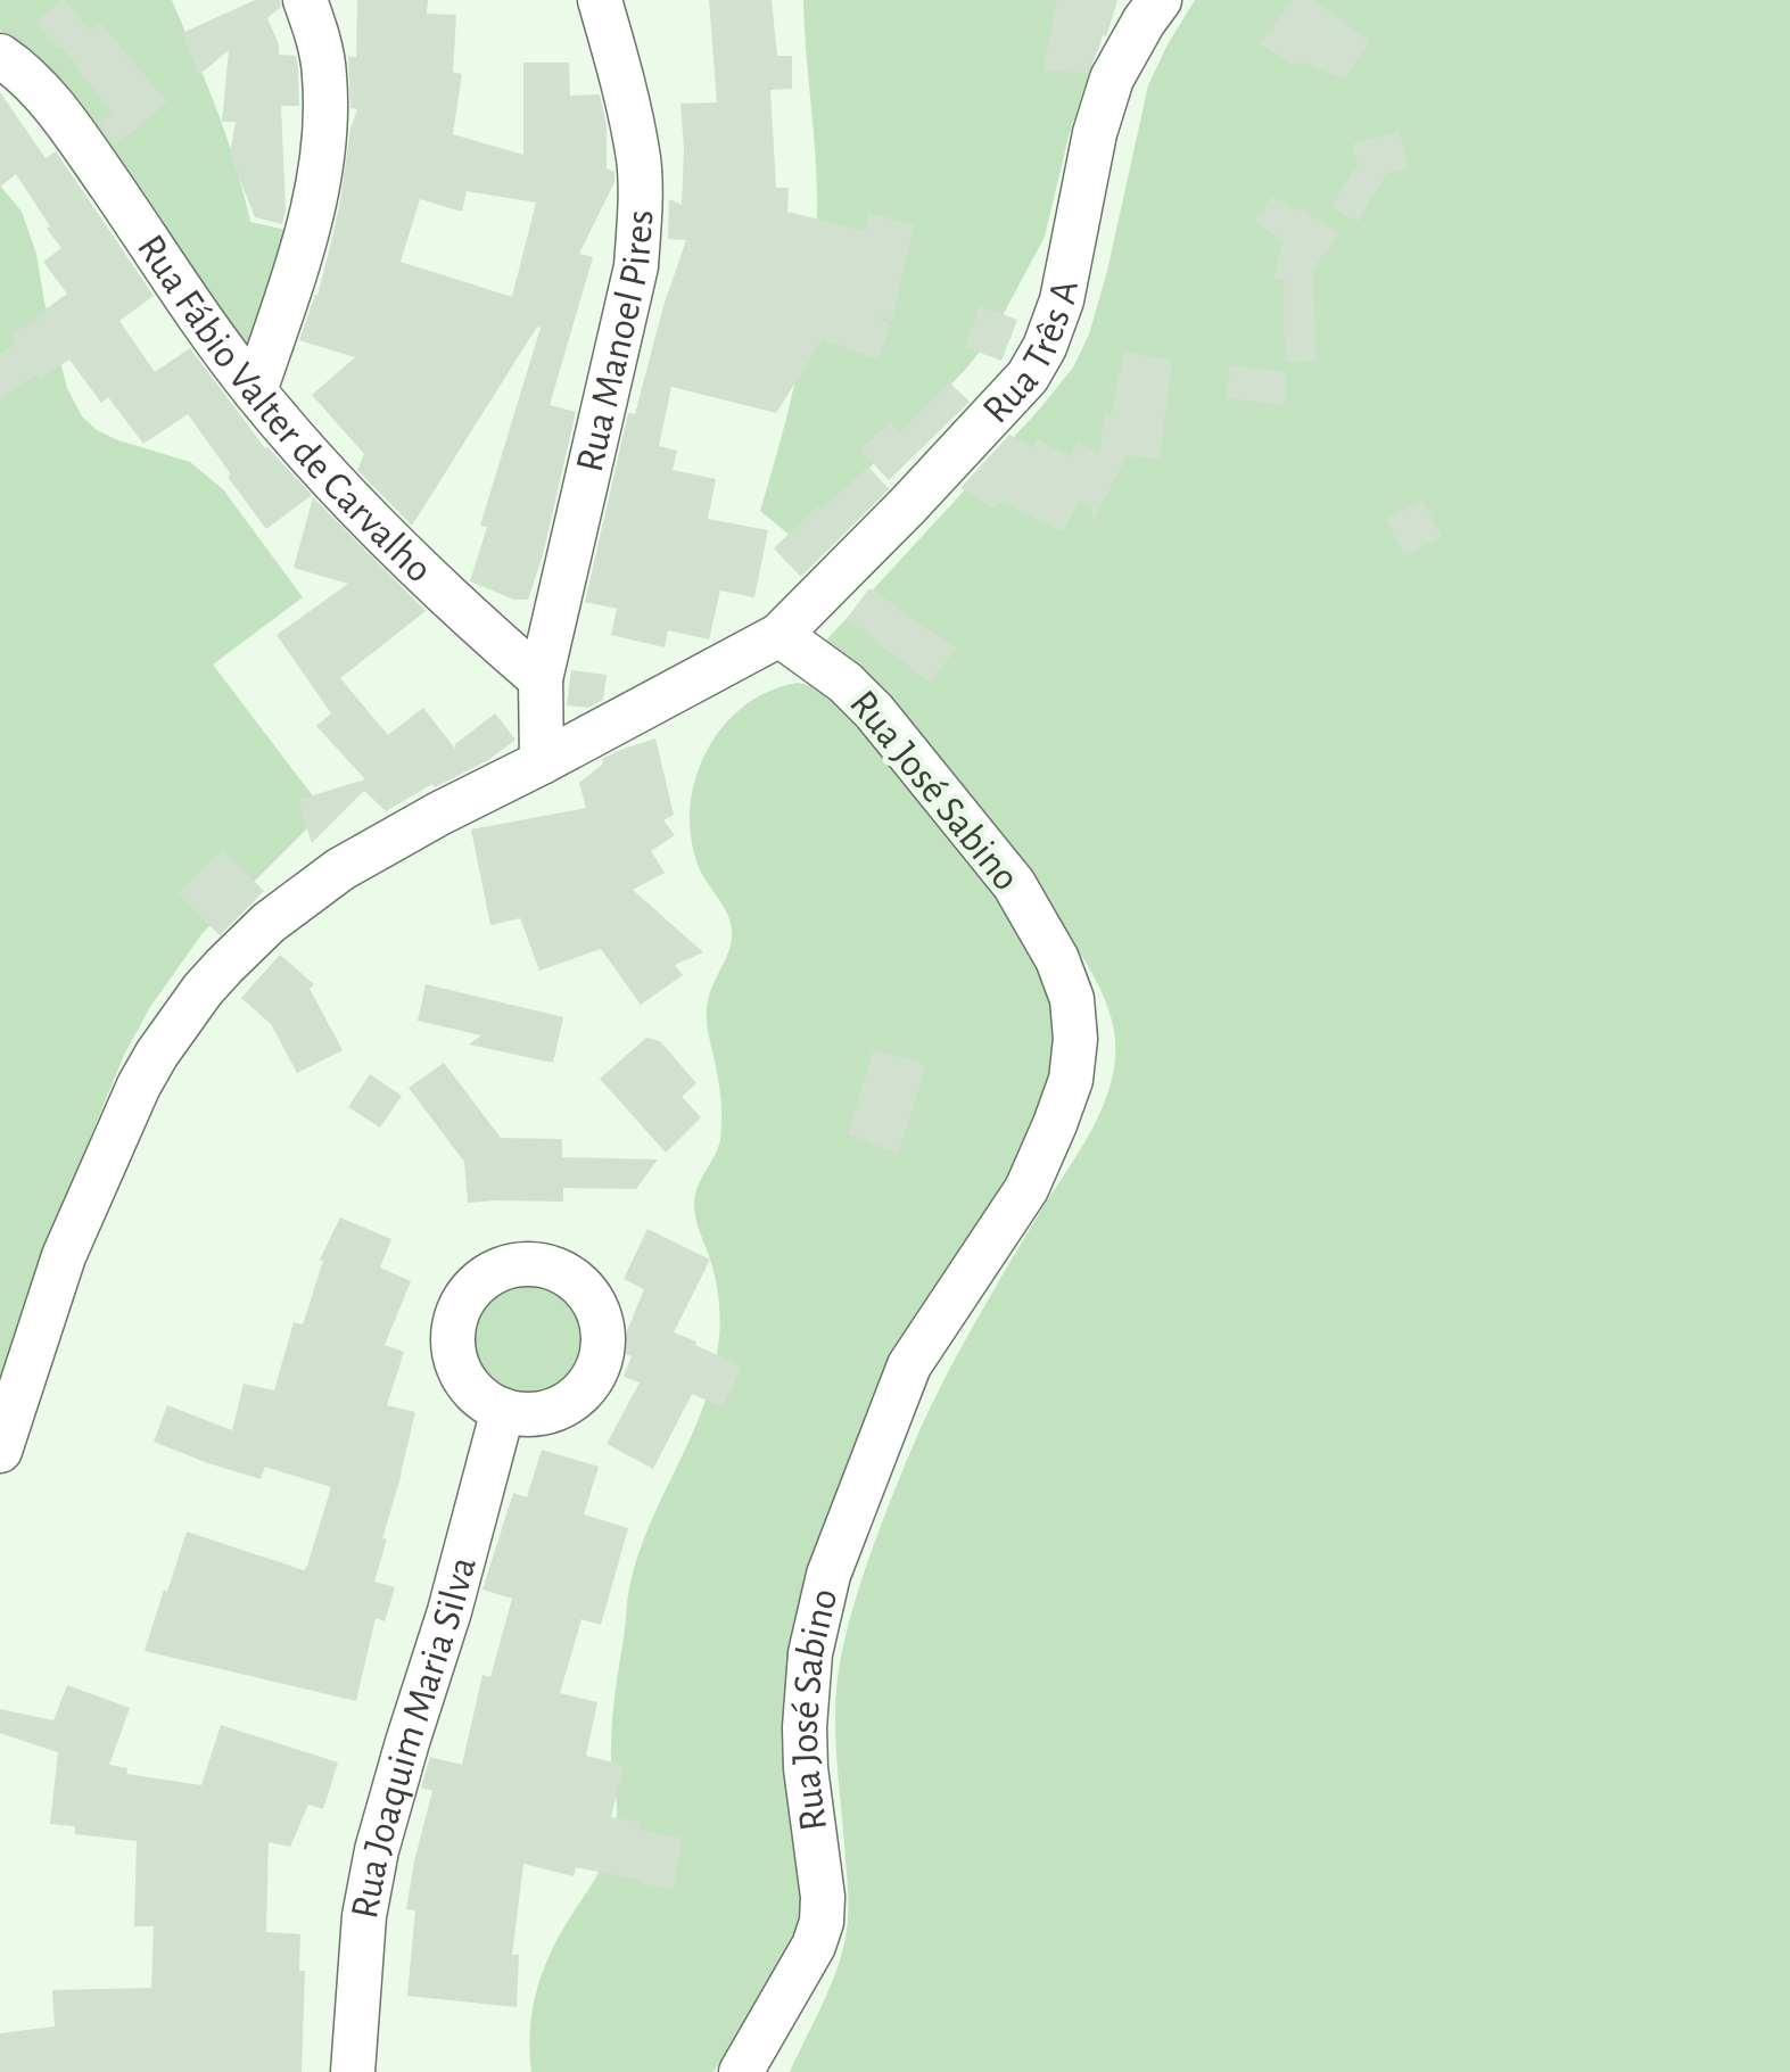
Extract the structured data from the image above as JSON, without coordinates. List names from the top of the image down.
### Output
{
  "streets": {
    "street": [
      "Rua Manoel Pires",
      "Rua Três A",
      "Rua Fábio Valter de Carvalho",
      "Rua José Sabino",
      "Rua Joaquim Maria Silva"
    ]
  },
  "crossings": [
    ["Rua Manoel Pires", "Rua Fábio Valter de Carvalho"],
    ["Rua Três A", "Rua José Sabino"]
  ]
}
